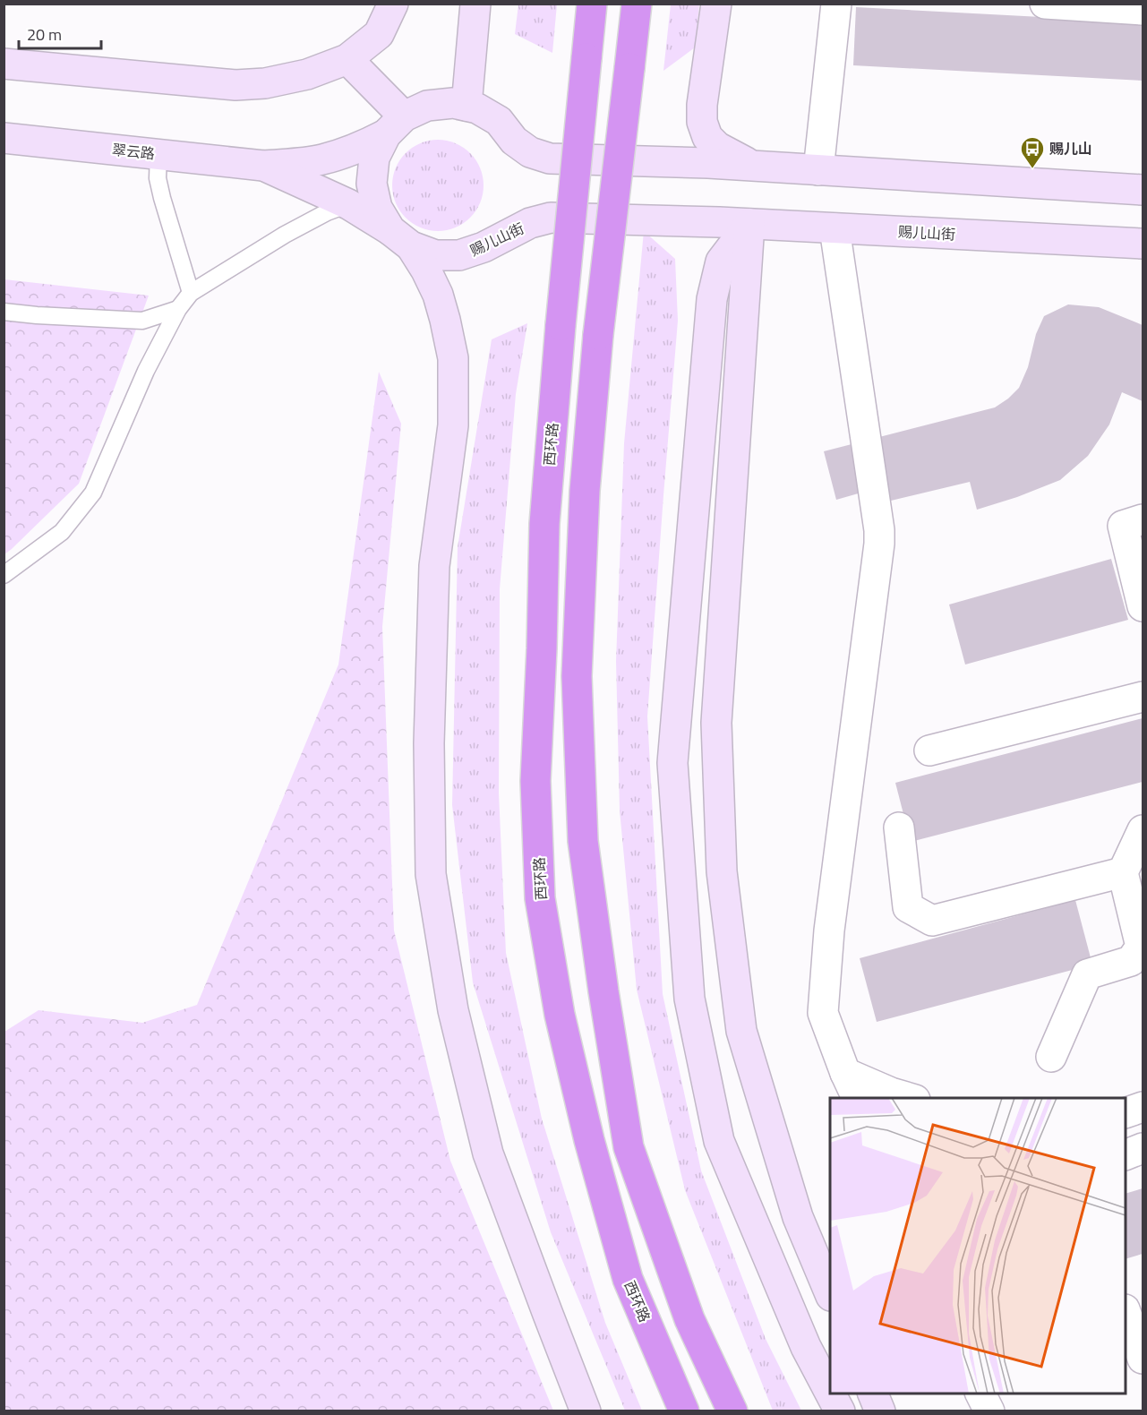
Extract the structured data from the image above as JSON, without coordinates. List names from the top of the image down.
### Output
{
  "streets": {
    "highway": ["西环路"],
    "main road": ["翠云路", "赐儿山街"]
  },
  "places": {
    "bus stop": ["赐儿山"]
  },
  "scale_bar": "20 m"
}
